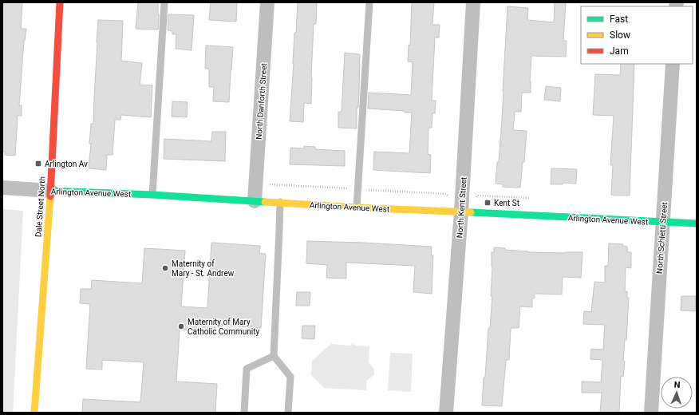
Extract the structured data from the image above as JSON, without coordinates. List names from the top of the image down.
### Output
{
  "streets": {
    "street": [
      "North Danforth Street",
      "Arlington Avenue West",
      "Dale Street North",
      "North Kent Street",
      "North Schletti Street"
    ]
  },
  "crossings": [
    ["North Danforth Street", "Arlington Avenue West"],
    ["Arlington Avenue West", "Dale Street North"],
    ["Arlington Avenue West", "North Kent Street"],
    ["Arlington Avenue West", "North Schletti Street"]
  ],
  "places": {
    "transit": ["Arlington Av", "Kent St"],
    "other": ["Maternity of Mary - St. Andrew", "Maternity of Mary Catholic Community"]
  },
  "legend": ["Fast", "Slow", "Jam"],
  "north": "top"
}
